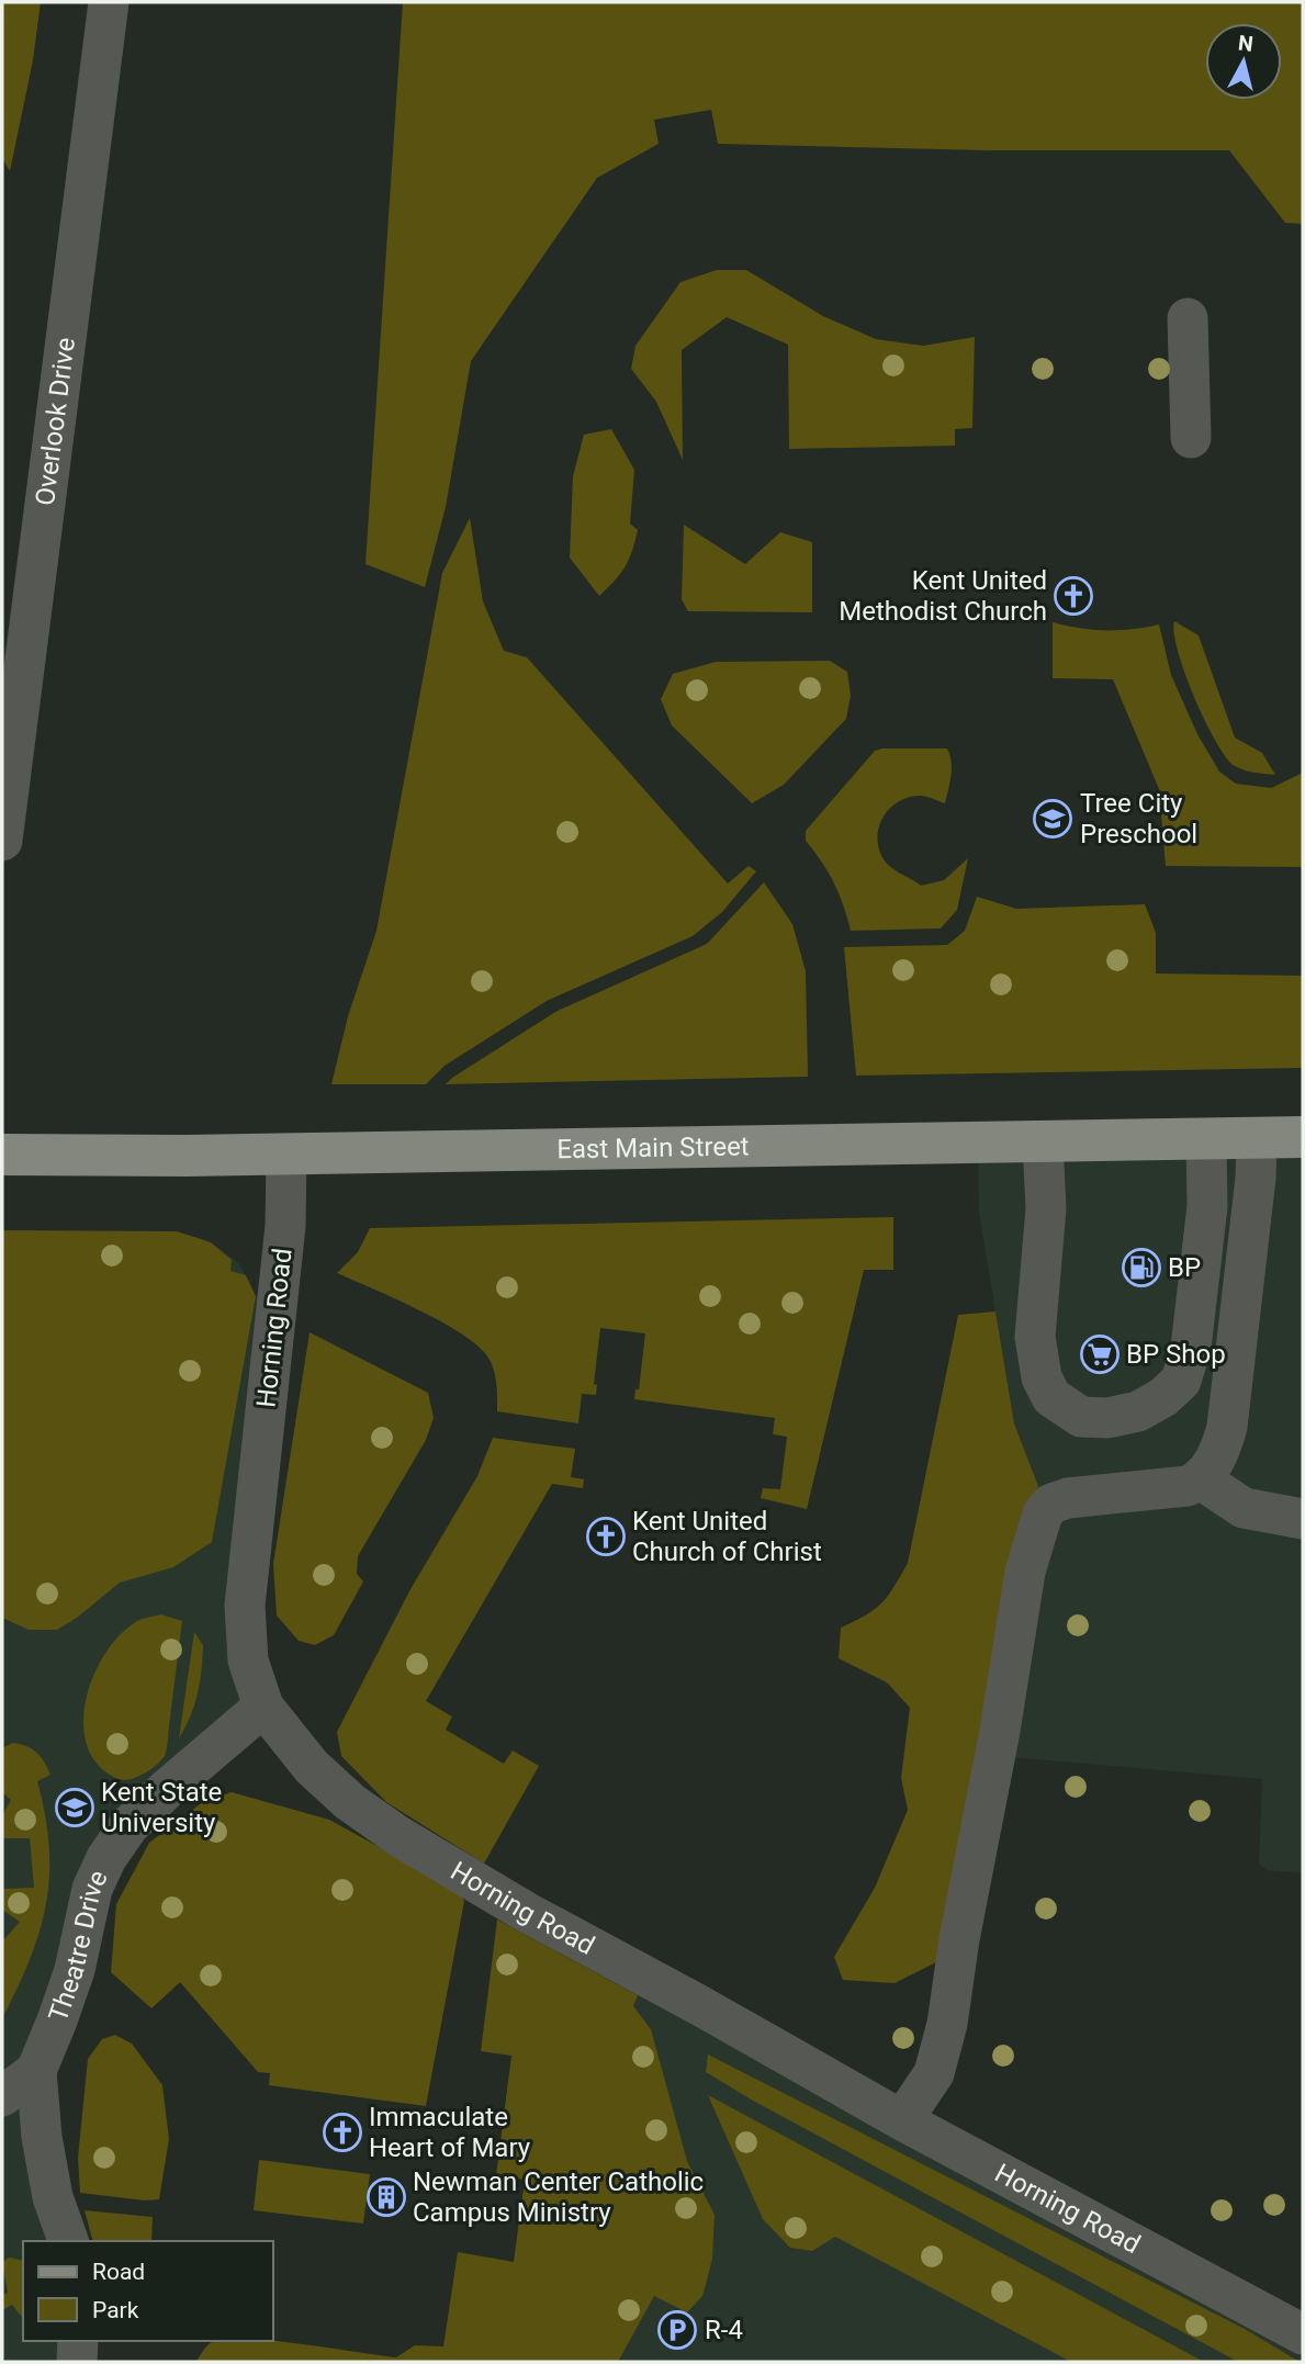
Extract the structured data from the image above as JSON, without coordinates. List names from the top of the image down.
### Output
{
  "streets": {
    "main road": ["East Main Street"],
    "street": ["Overlook Drive", "Horning Road", "Theatre Drive"]
  },
  "crossings": [
    ["East Main Street", "Horning Road"],
    ["Horning Road", "Theatre Drive"]
  ],
  "places": {
    "church": ["Kent United Methodist Church", "Kent United Church of Christ", "Immaculate Heart of Mary"],
    "school or university": ["Tree City Preschool", "Kent State University"],
    "fuel station": ["BP"],
    "supermarket": ["BP Shop"],
    "building": ["Newman Center Catholic Campus Ministry"],
    "parking": ["R-4"]
  },
  "legend": ["Road", "Park"],
  "north": "top"
}
